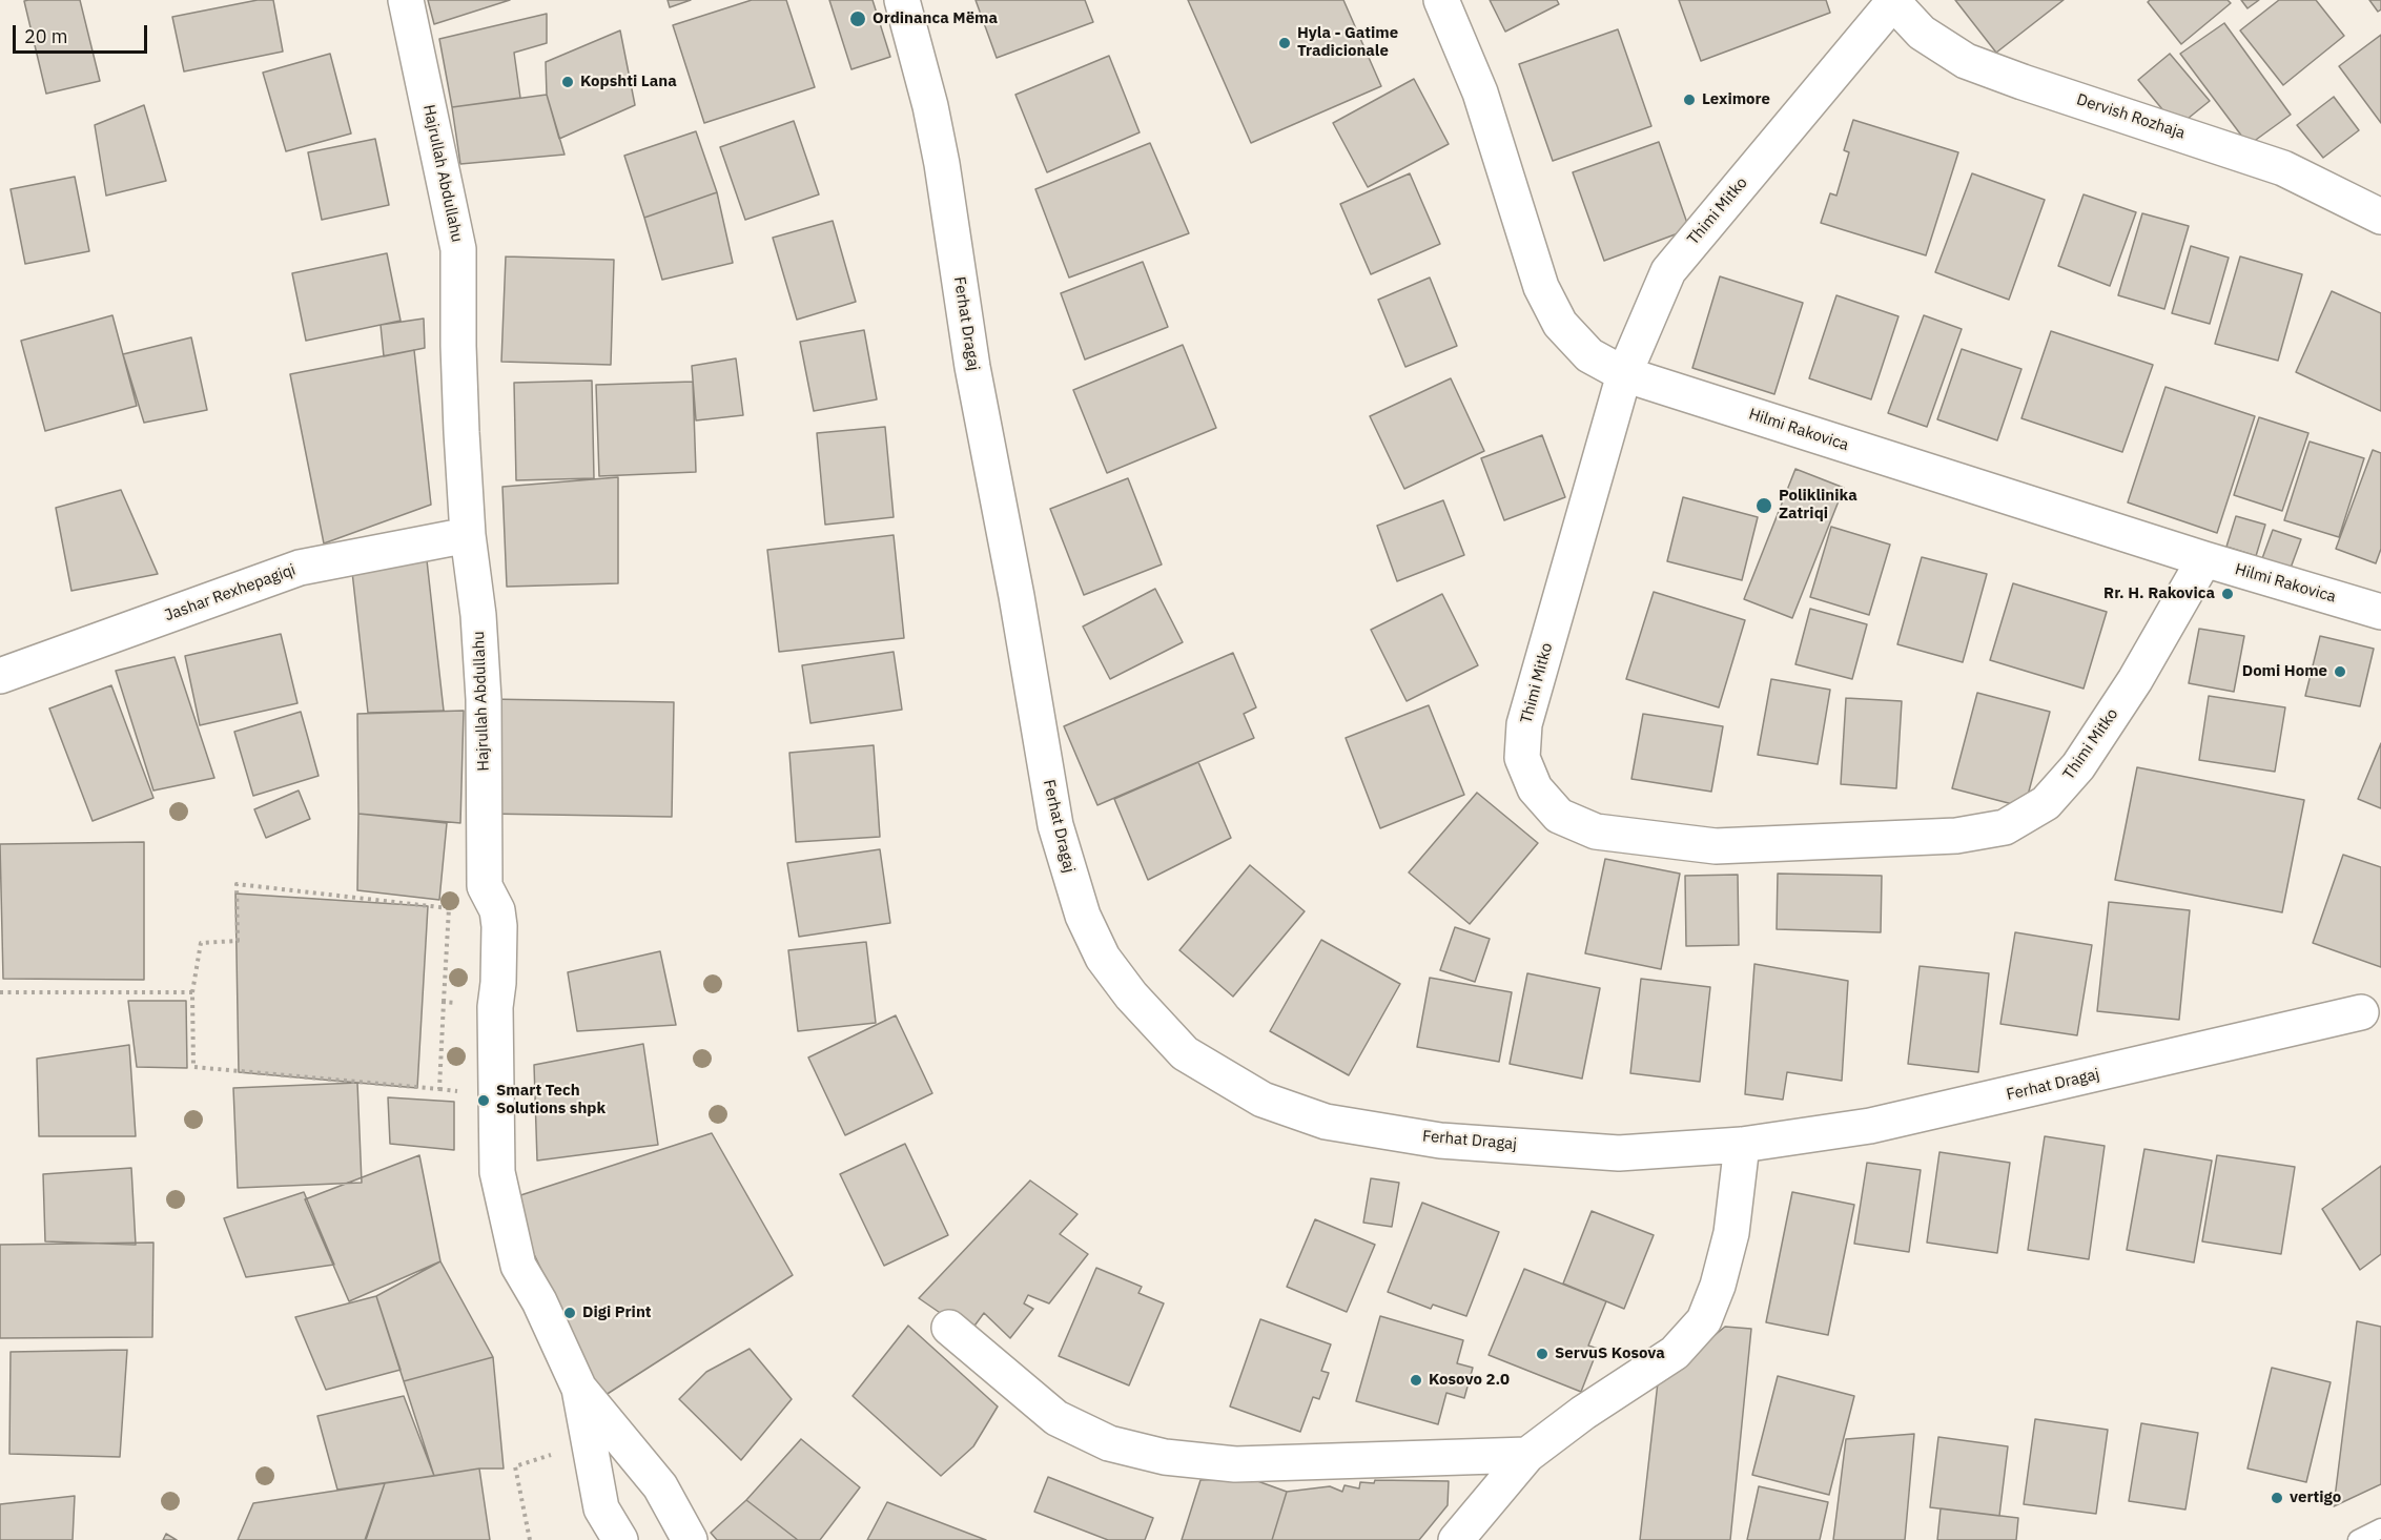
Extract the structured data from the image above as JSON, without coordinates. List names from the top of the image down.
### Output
{
  "streets": {
    "street": [
      "Dervish Rozhaja",
      "Hajrullah Abdullahu",
      "Thimi Mitko",
      "Ferhat Dragaj",
      "Hilmi Rakovica",
      "Jashar Rexhepagiqi"
    ]
  },
  "crossings": [
    ["Dervish Rozhaja", "Thimi Mitko"],
    ["Hajrullah Abdullahu", "Jashar Rexhepagiqi"],
    ["Thimi Mitko", "Hilmi Rakovica"]
  ],
  "places": [
    "Ordinanca Mëma",
    "Hyla - Gatime Tradicionale",
    "Kopshti Lana",
    "Leximore",
    "Poliklinika Zatriqi",
    "Rr. H. Rakovica",
    "Domi Home",
    "Smart Tech Solutions shpk",
    "Digi Print",
    "ServuS Kosova",
    "Kosovo 2.0",
    "vertigo"
  ],
  "scale_bar": "20 m"
}
